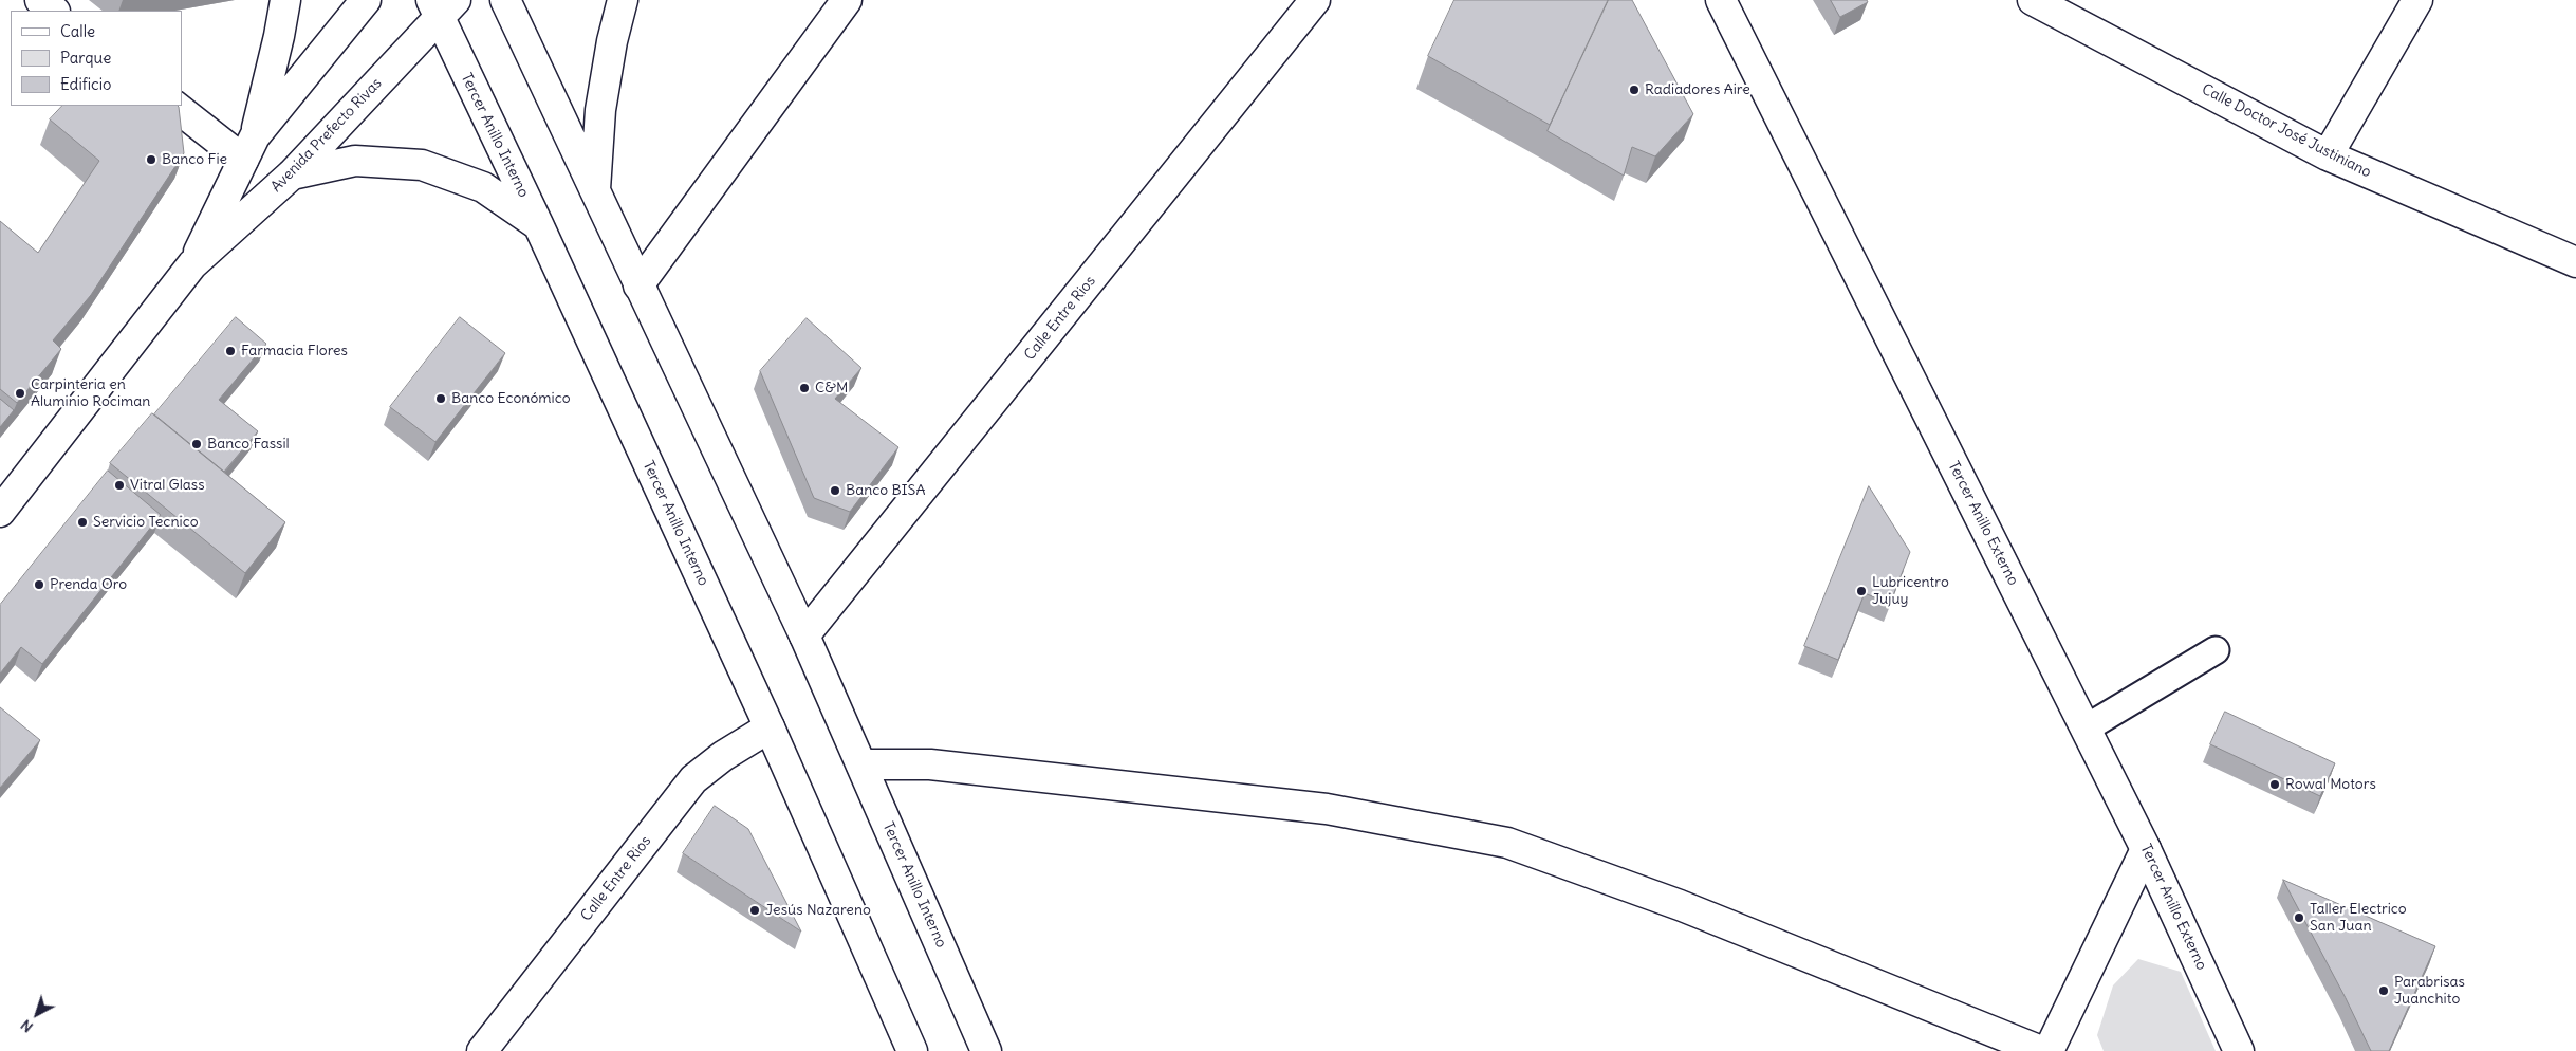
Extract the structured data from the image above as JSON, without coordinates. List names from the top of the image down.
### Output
{
  "streets": {
    "street": [
      "Calle Doctor José Justiniano",
      "Avenida Prefecto Rivas",
      "Tercer Anillo Interno",
      "Calle Entre Rios",
      "Tercer Anillo Externo"
    ]
  },
  "crossings": [
    ["Avenida Prefecto Rivas", "Tercer Anillo Interno"],
    ["Tercer Anillo Interno", "Calle Entre Rios"]
  ],
  "places": [
    "Radiadores Aire",
    "Banco Fie",
    "Farmacia Flores",
    "C&M",
    "Carpinteria en Aluminio Rociman",
    "Banco Económico",
    "Banco Fassil",
    "Vitral Glass",
    "Banco BISA",
    "Servicio Tecnico",
    "Prenda Oro",
    "Lubricentro Jujuy",
    "Rowal Motors",
    "Jesús Nazareno",
    "Taller Electrico San Juan",
    "Parabrisas Juanchito"
  ],
  "legend": ["Calle", "Parque", "Edificio"],
  "north": "bottom left"
}
